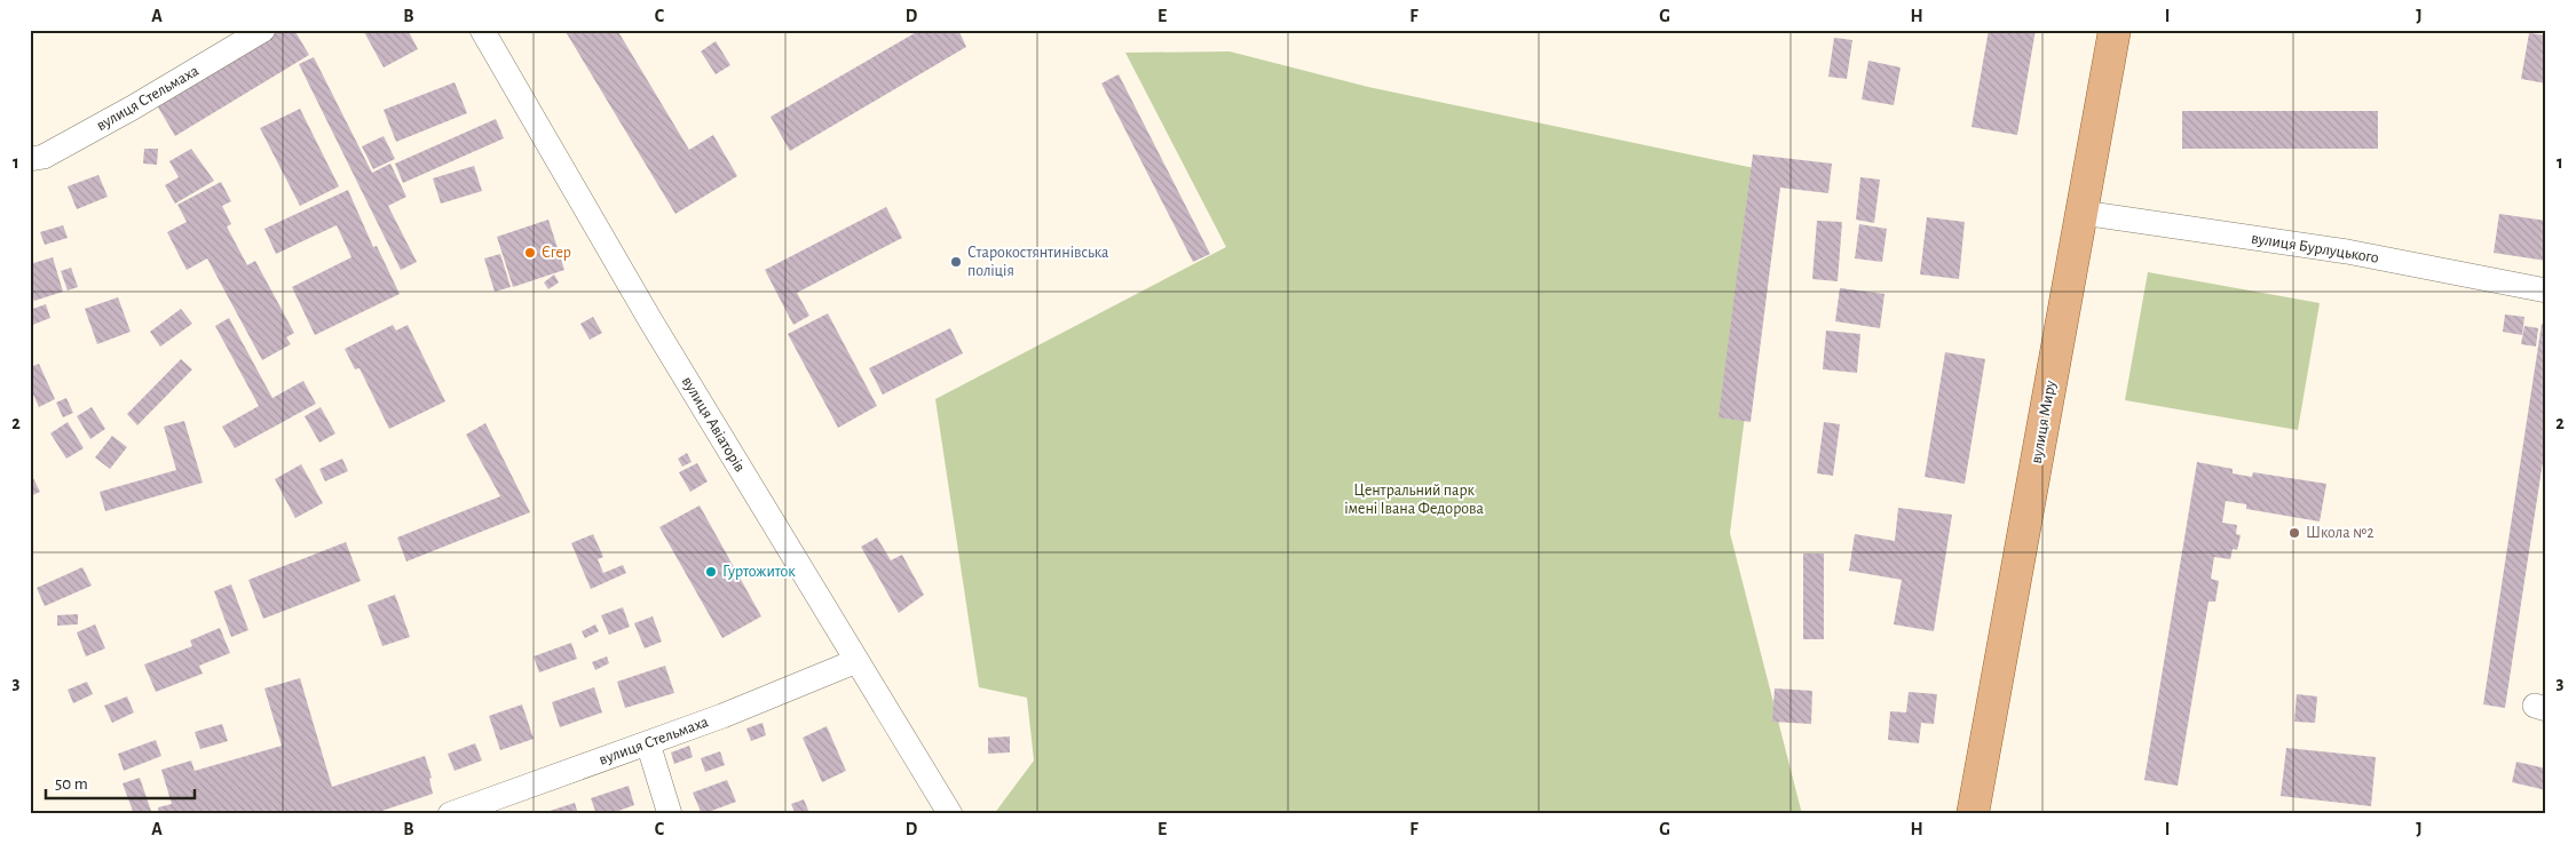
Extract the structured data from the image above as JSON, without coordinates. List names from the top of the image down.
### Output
{
  "streets": {
    "main road": ["вулиця Миру"],
    "street": ["вулиця Стельмаха", "вулиця Бурлуцького", "вулиця Авіаторів"]
  },
  "crossings": [
    ["вулиця Стельмаха", "вулиця Авіаторів"],
    ["вулиця Бурлуцького", "вулиця Миру"]
  ],
  "parks": ["Центральний парк імені Івана Федорова"],
  "places": [
    "Єгер",
    "Старокостянтинівська поліція",
    "Школа №2",
    "Гуртожиток"
  ],
  "scale_bar": "50 m",
  "grid": {
    "columns": [
      "A",
      "B",
      "C",
      "D",
      "E",
      "F",
      "G",
      "H",
      "I",
      "J"
    ],
    "rows": ["1", "2", "3"]
  }
}
